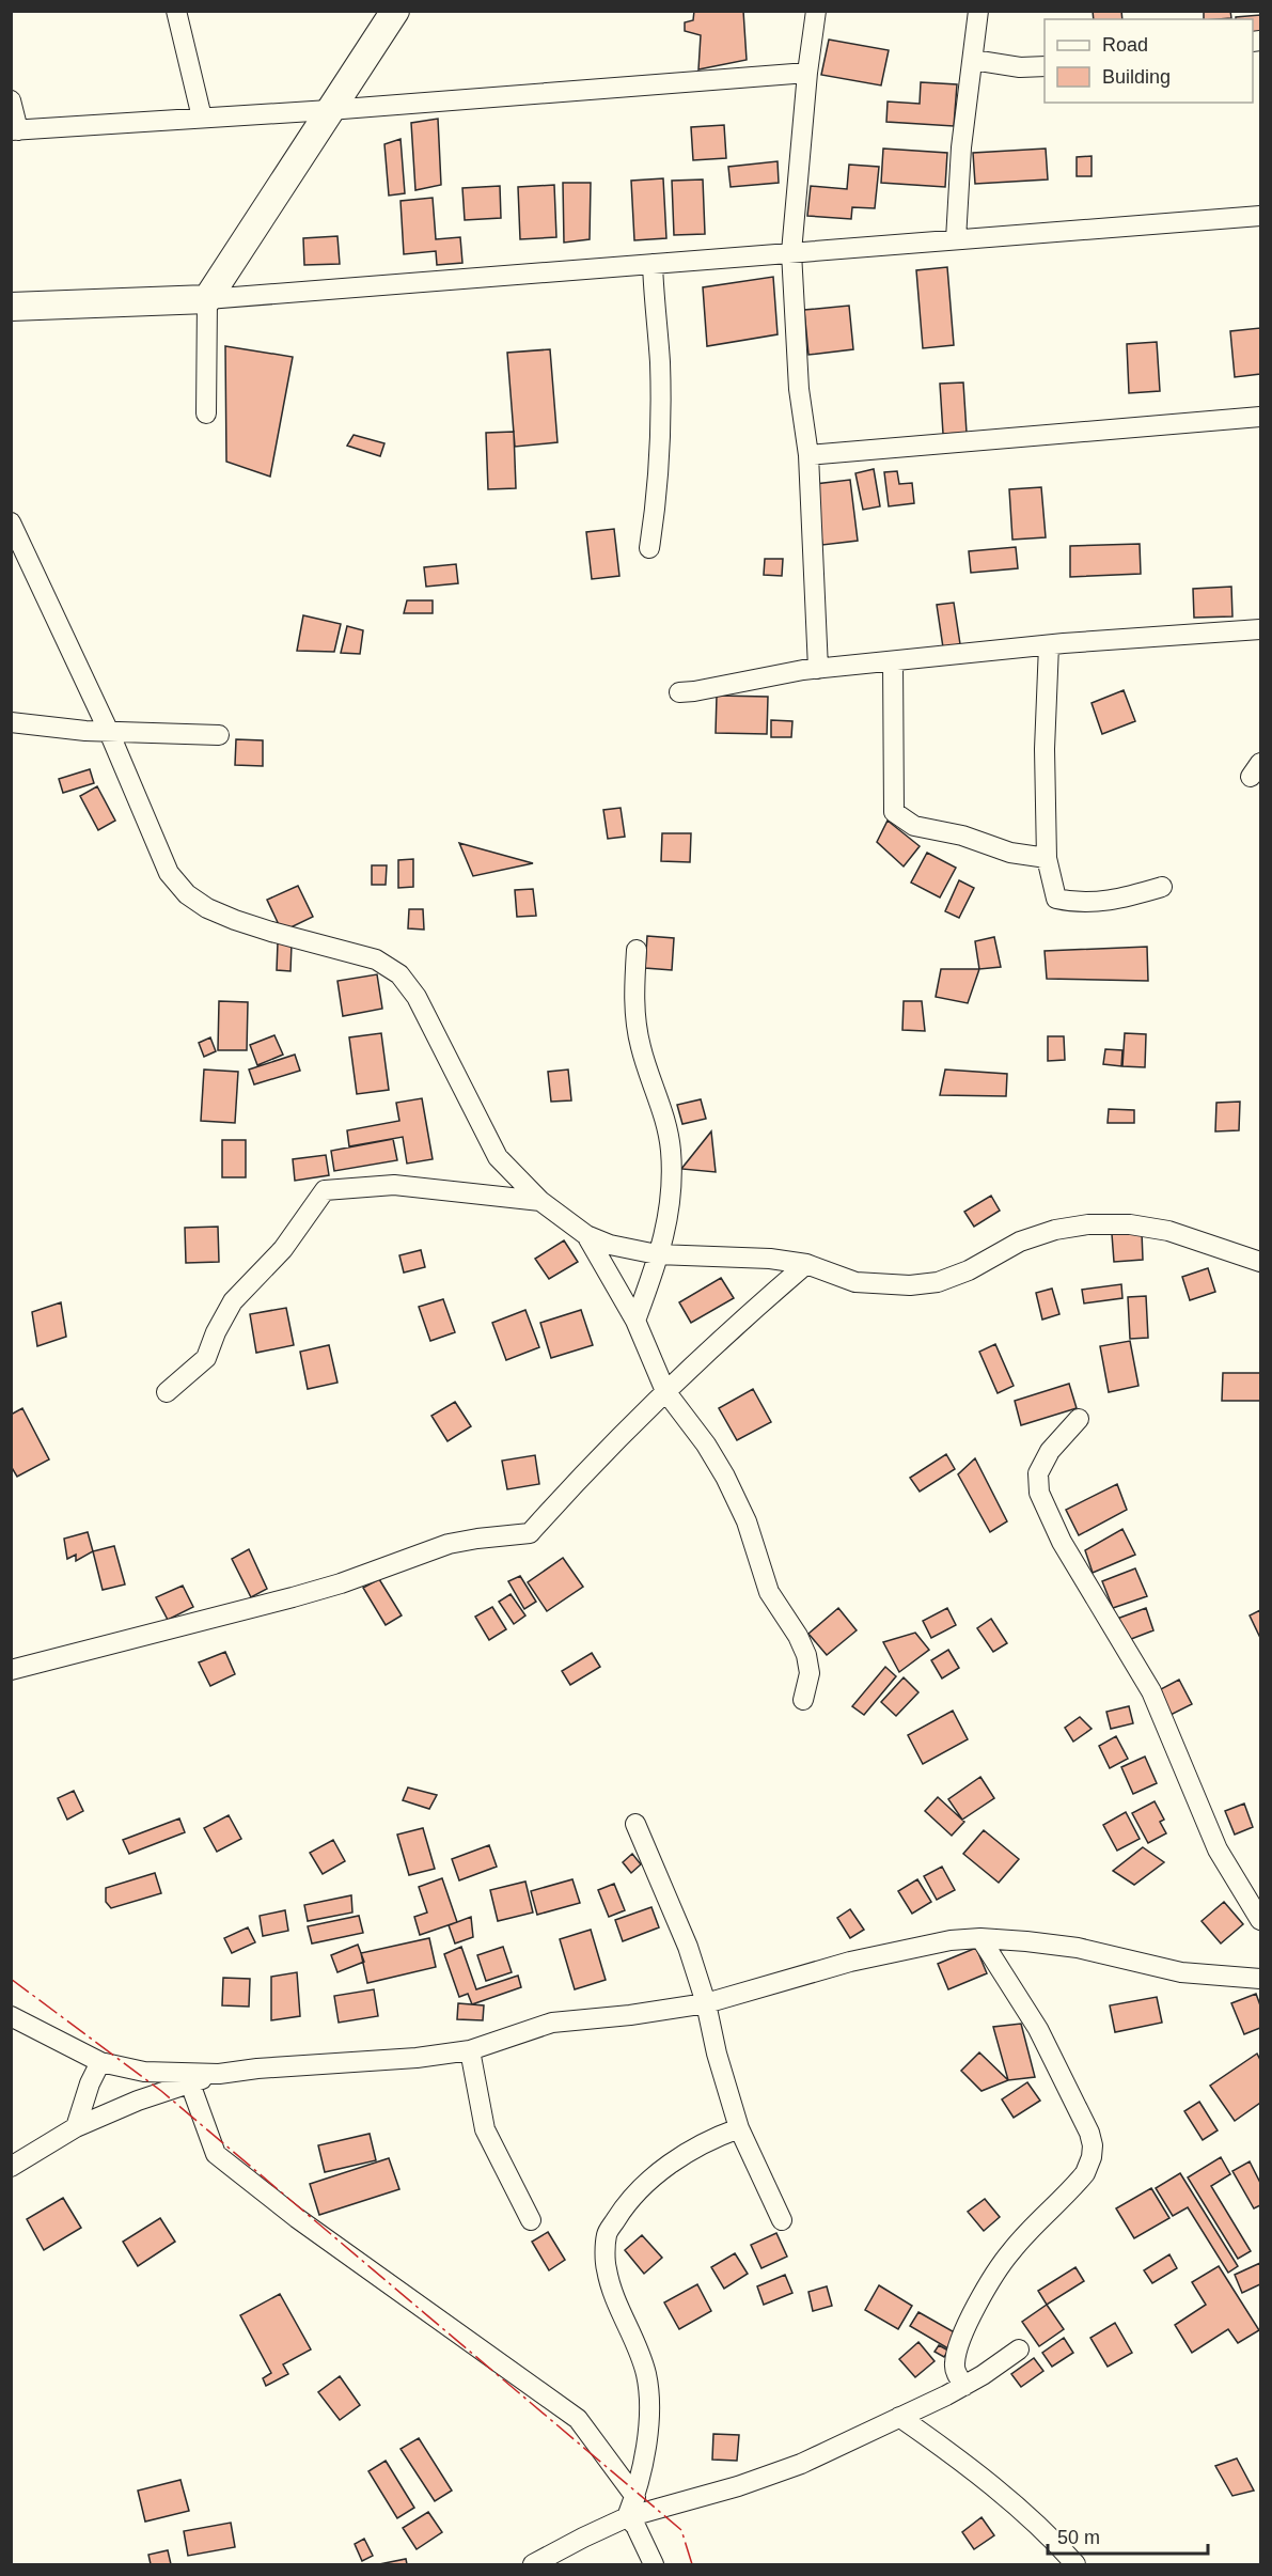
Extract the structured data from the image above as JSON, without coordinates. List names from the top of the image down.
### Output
{
  "legend": ["Road", "Building"],
  "scale_bar": "50 m"
}
